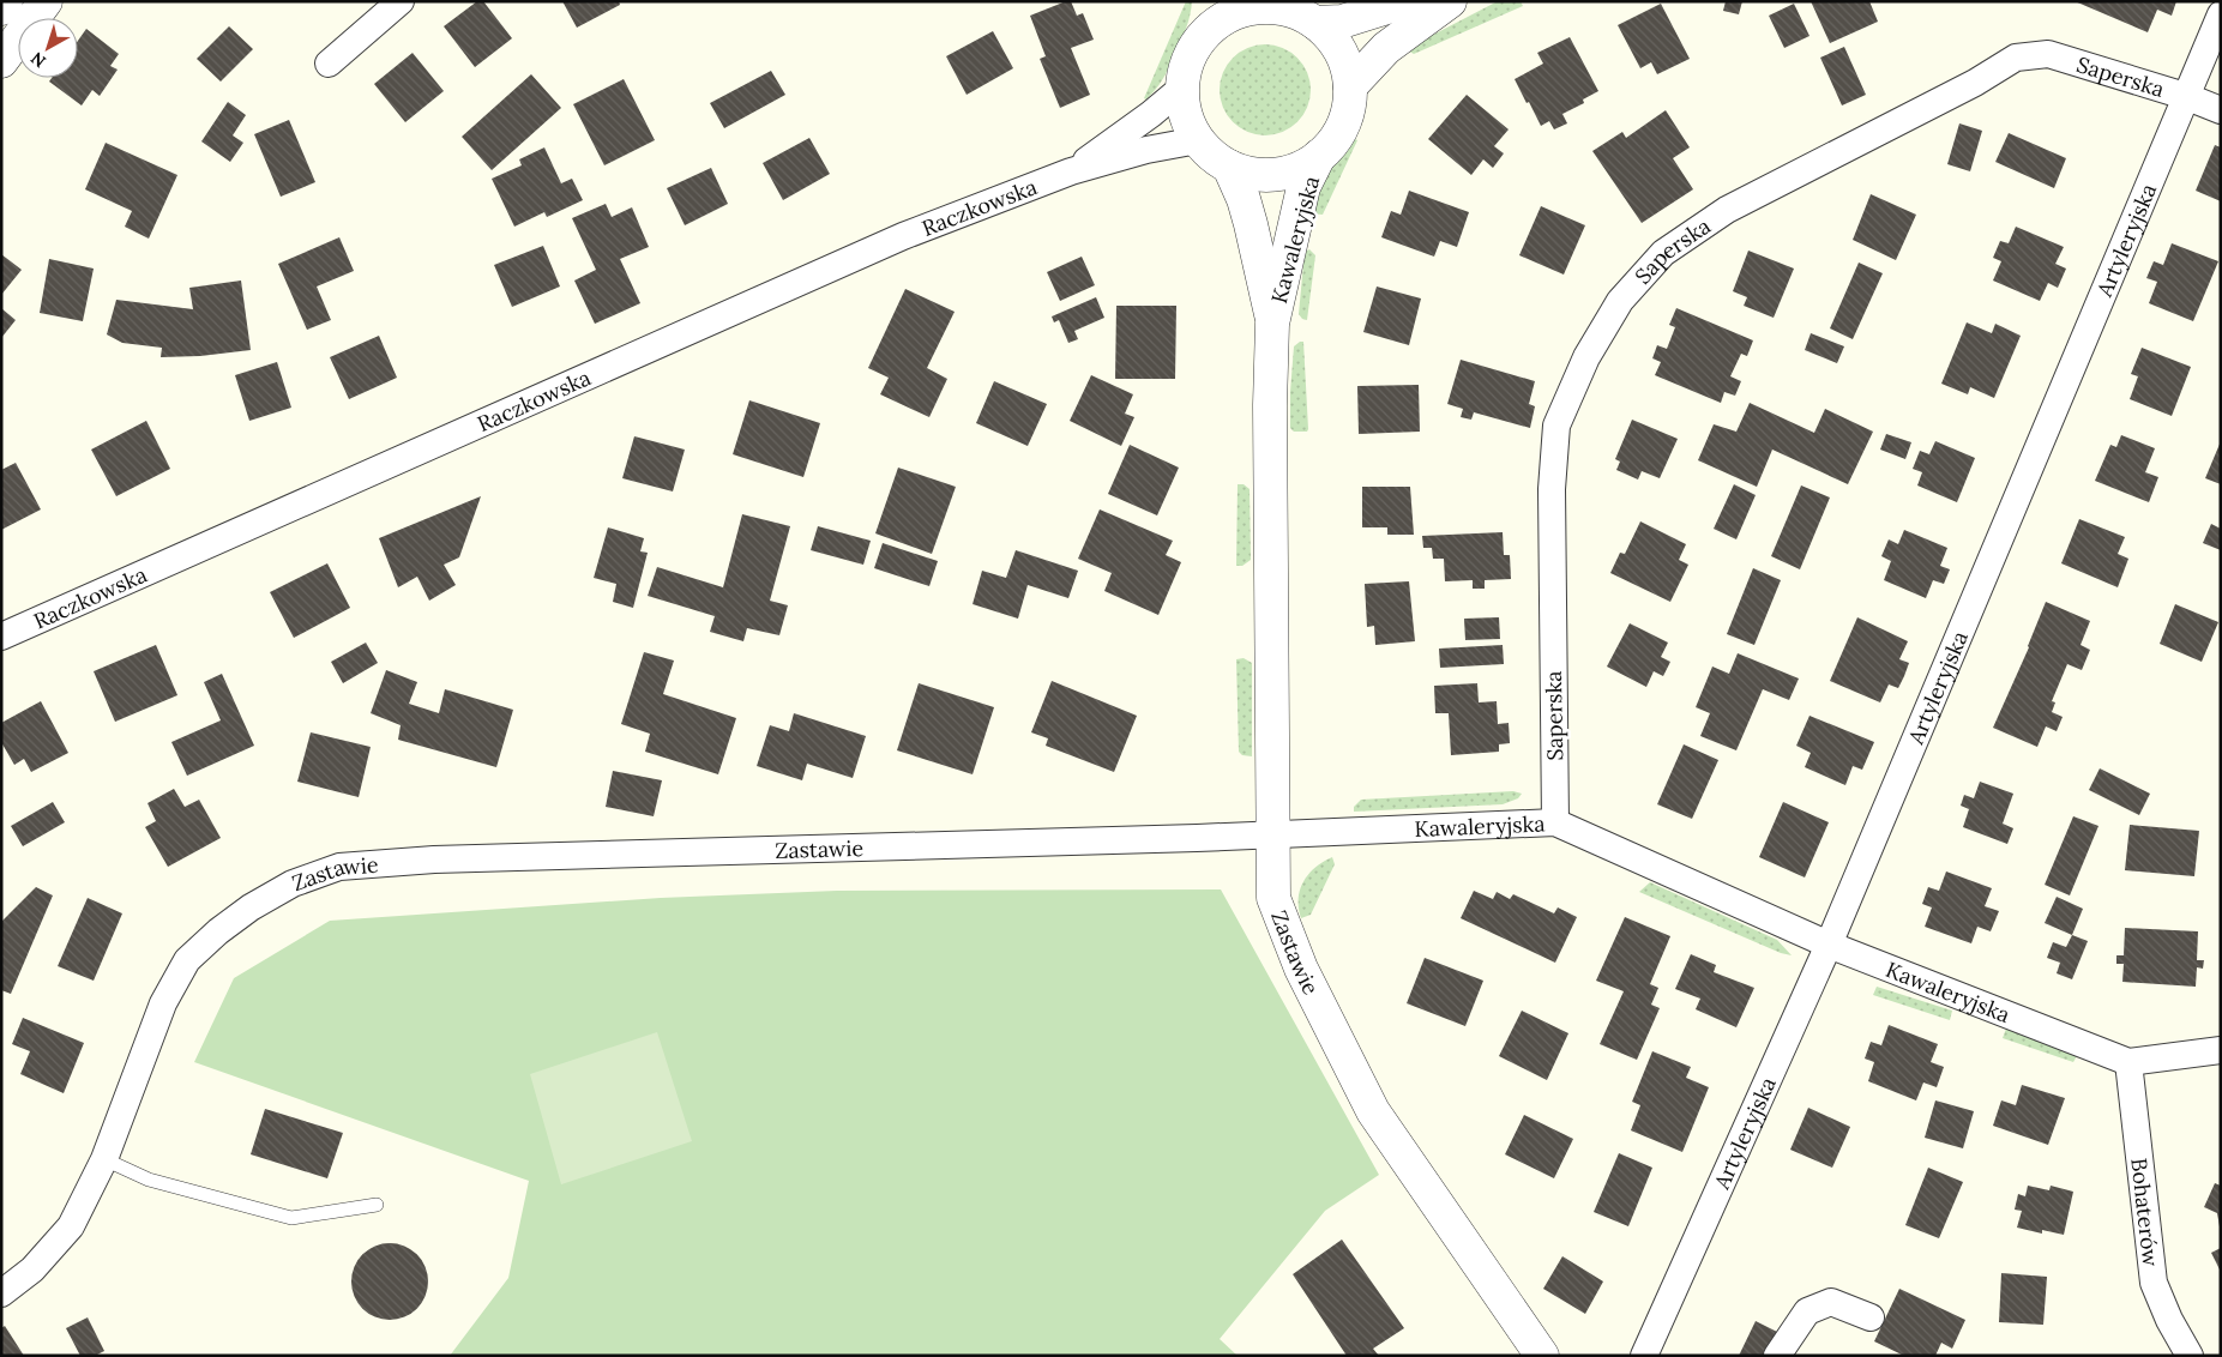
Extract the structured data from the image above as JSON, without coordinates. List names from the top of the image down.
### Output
{
  "streets": {
    "street": [
      "Saperska",
      "Raczkowska",
      "Artyleryjska",
      "Kawaleryjska",
      "Zastawie",
      "Bohaterów"
    ]
  },
  "crossings": [
    ["Saperska", "Artyleryjska"],
    ["Saperska", "Kawaleryjska"],
    ["Raczkowska", "Kawaleryjska"],
    ["Artyleryjska", "Kawaleryjska"],
    ["Kawaleryjska", "Zastawie"],
    ["Kawaleryjska", "Bohaterów"]
  ],
  "north": "bottom left"
}
